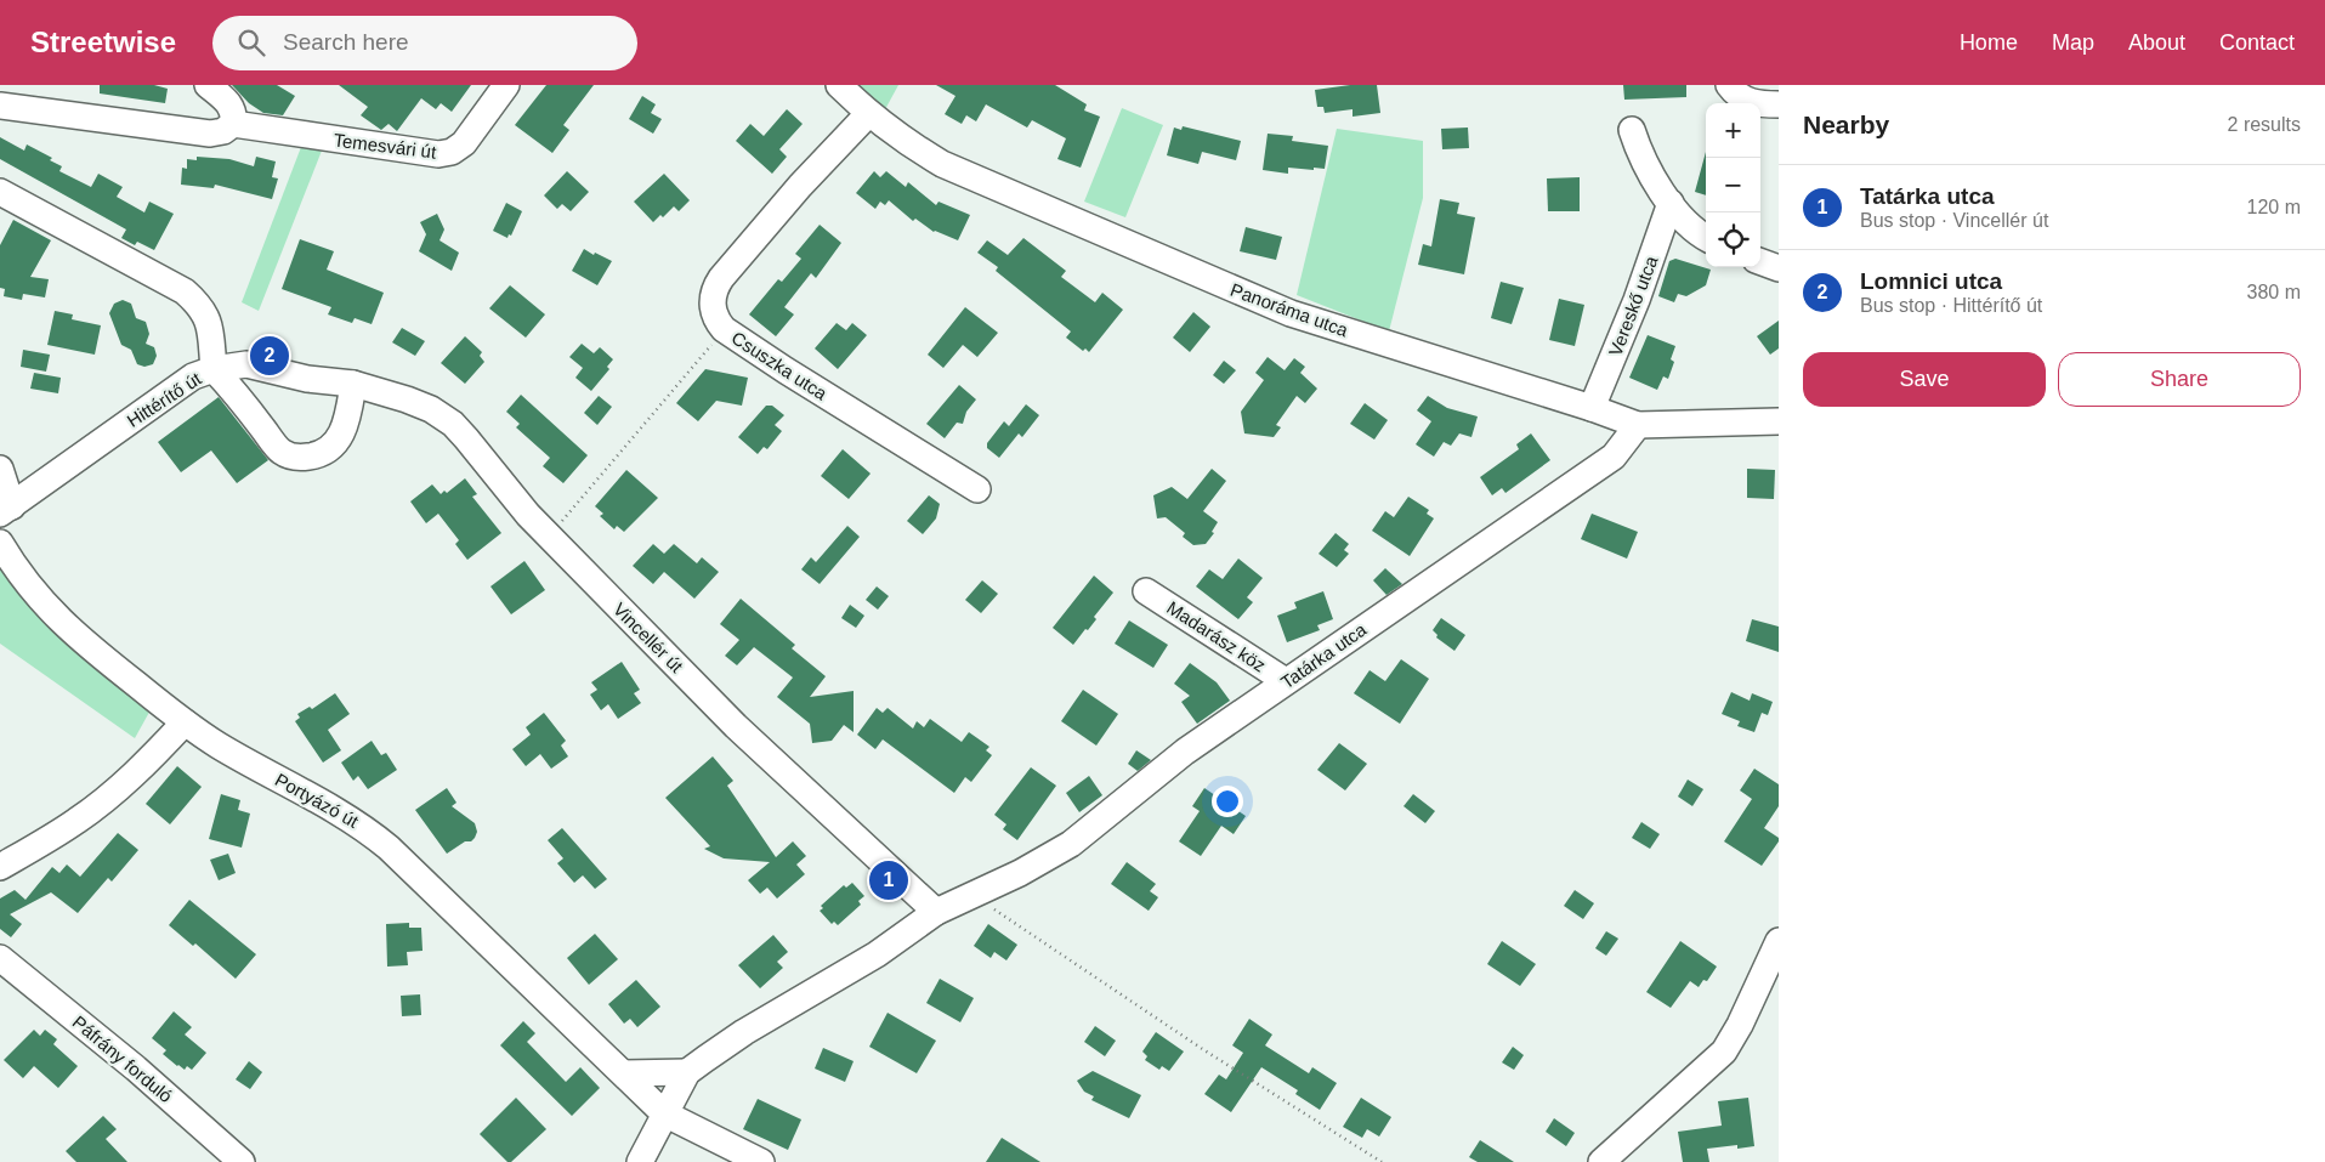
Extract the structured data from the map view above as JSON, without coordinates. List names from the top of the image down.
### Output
{
  "streets": {
    "street": [
      "Temesvári út",
      "Vereskő utca",
      "Panoráma utca",
      "Csuszka utca",
      "Hittérítő út",
      "Madarász köz",
      "Vincellér út",
      "Tatárka utca",
      "Portyázó út",
      "Páfrány forduló"
    ]
  },
  "crossings": [
    ["Vereskő utca", "Panoráma utca"],
    ["Panoráma utca", "Csuszka utca"],
    ["Panoráma utca", "Tatárka utca"],
    ["Hittérítő út", "Vincellér út"],
    ["Madarász köz", "Tatárka utca"],
    ["Vincellér út", "Tatárka utca"],
    ["Tatárka utca", "Portyázó út"]
  ],
  "page": {
    "header": "Streetwise",
    "search": "Search here",
    "nav": [
      "Home",
      "Map",
      "About",
      "Contact"
    ],
    "heading": ["Nearby", "2 results"],
    "map_buttons": ["+", "−"],
    "list": [
      {
        "mark": "1",
        "name": "Tatárka utca",
        "note": "Bus stop · Vincellér út",
        "value": "120 m"
      },
      {
        "mark": "2",
        "name": "Lomnici utca",
        "note": "Bus stop · Hittérítő út",
        "value": "380 m"
      }
    ],
    "pins": ["2", "1"],
    "buttons": ["Save", "Share"]
  }
}
